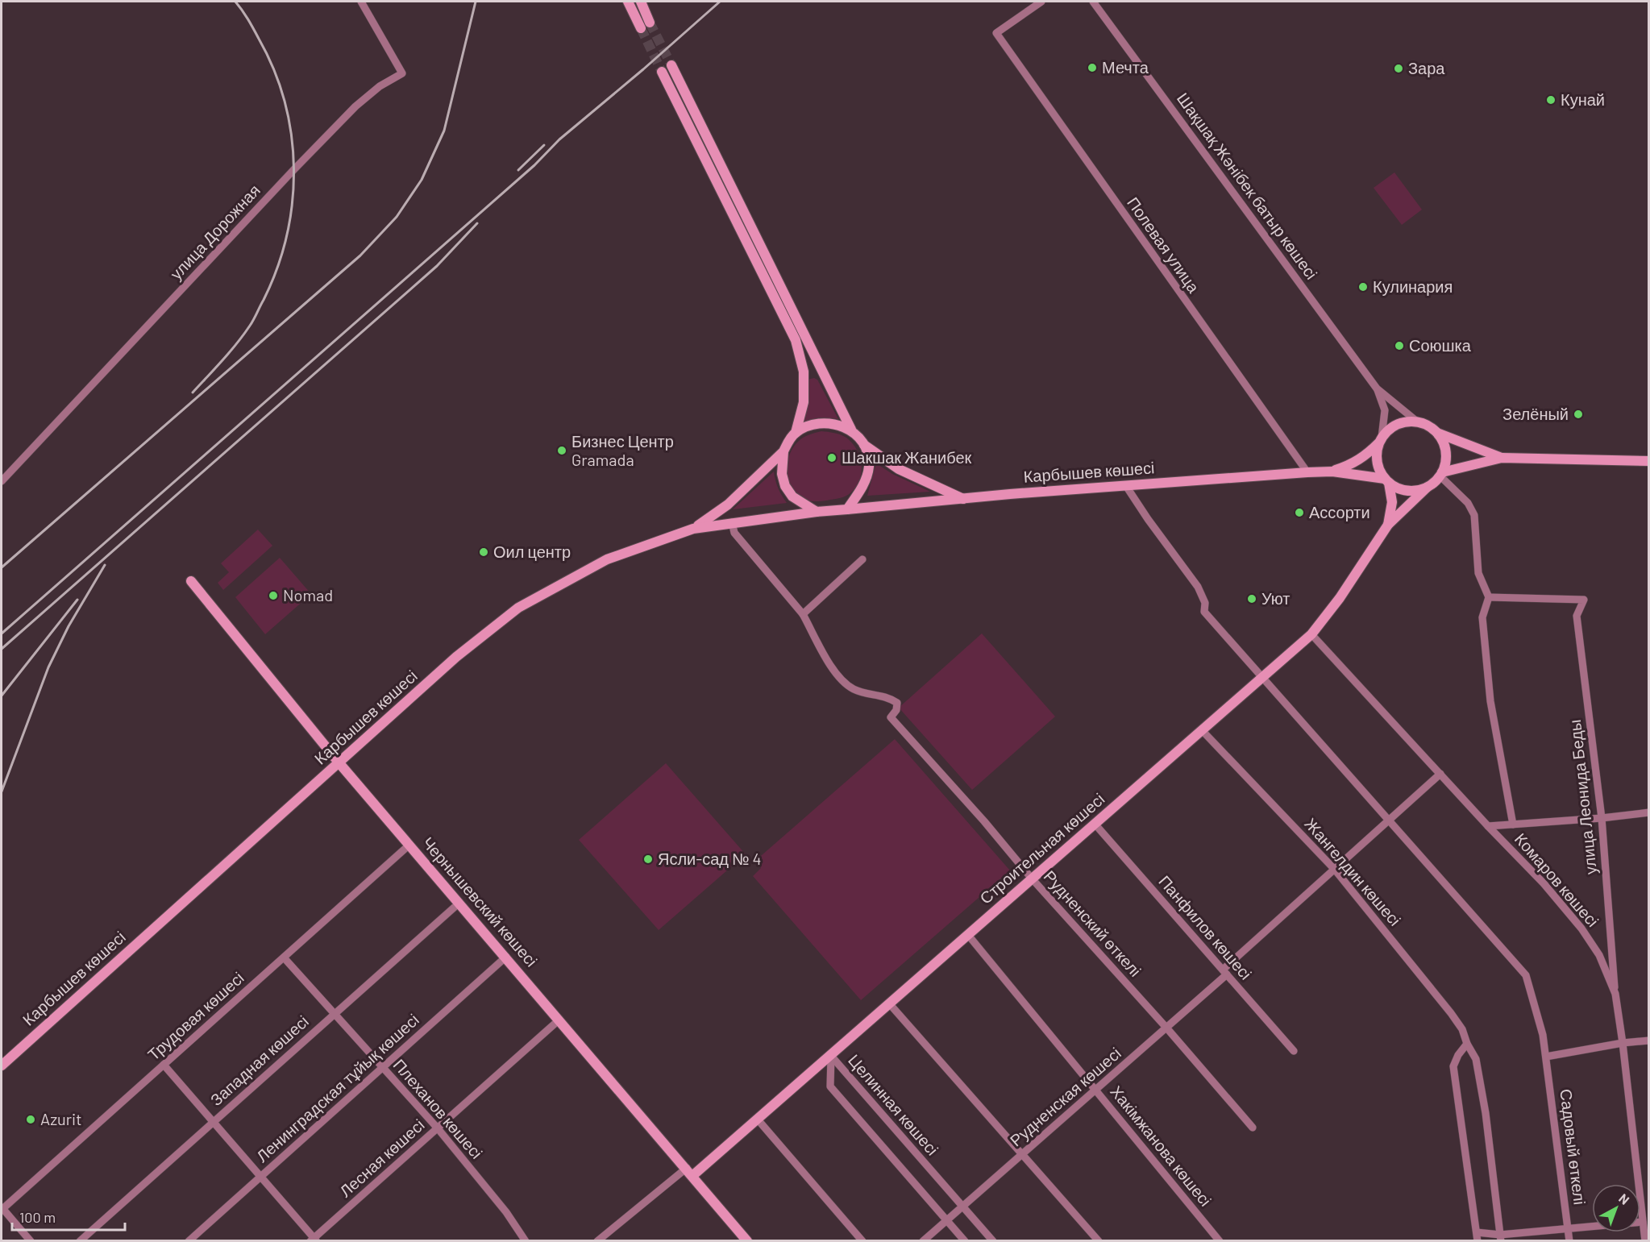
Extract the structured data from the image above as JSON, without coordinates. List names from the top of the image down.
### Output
{
  "streets": {
    "main road": ["Карбышев көшесі", "Строительная көшесі", "Чернышевский көшесі"],
    "street": [
      "Шақшақ Жәнібек батыр көшесі",
      "улица Дорожная",
      "Полевая улица",
      "улица Леонида Беды",
      "Жангелдин көшесі",
      "Комаров көшесі",
      "Рудненский өткелі",
      "Панфилов көшесі",
      "Трудовая көшесі",
      "Западная көшесі",
      "Ленинградская тұйық көшесі",
      "Рудненская көшесі",
      "Целинная көшесі",
      "Плеханов көшесі",
      "Хакімжанова көшесі",
      "Садовый өткелі",
      "Лесная көшесі"
    ]
  },
  "crossings": [
    ["Полевая улица", "Карбышев көшесі"],
    ["Карбышев көшесі", "Чернышевский көшесі"],
    ["Карбышев көшесі", "Садовый өткелі"],
    ["улица Леонида Беды", "Комаров көшесі"],
    ["Строительная көшесі", "Жангелдин көшесі"],
    ["Строительная көшесі", "Комаров көшесі"],
    ["Строительная көшесі", "Чернышевский көшесі"],
    ["Строительная көшесі", "Рудненский өткелі"],
    ["Строительная көшесі", "Панфилов көшесі"],
    ["Строительная көшесі", "Целинная көшесі"],
    ["Строительная көшесі", "Хакімжанова көшесі"],
    ["Строительная көшесі", "Садовый өткелі"],
    ["Жангелдин көшесі", "Рудненская көшесі"],
    ["Комаров көшесі", "Рудненская көшесі"],
    ["Чернышевский көшесі", "Трудовая көшесі"],
    ["Чернышевский көшесі", "Западная көшесі"],
    ["Чернышевский көшесі", "Ленинградская тұйық көшесі"],
    ["Чернышевский көшесі", "Лесная көшесі"],
    ["Рудненский өткелі", "Рудненская көшесі"],
    ["Панфилов көшесі", "Рудненская көшесі"],
    ["Трудовая көшесі", "Плеханов көшесі"],
    ["Западная көшесі", "Плеханов көшесі"],
    ["Ленинградская тұйық көшесі", "Плеханов көшесі"],
    ["Рудненская көшесі", "Целинная көшесі"],
    ["Рудненская көшесі", "Хакімжанова көшесі"],
    ["Рудненская көшесі", "Садовый өткелі"],
    ["Плеханов көшесі", "Лесная көшесі"]
  ],
  "places": [
    "Мечта",
    "Зара",
    "Кунай",
    "Кулинария",
    "Союшка",
    "Зелёный",
    "Бизнес Центр Gramada",
    "Шакшак Жанибек",
    "Ассорти",
    "Оил центр",
    "Nomad",
    "Уют",
    "Ясли-сад № 4",
    "Azurit"
  ],
  "scale_bar": "100 m",
  "north": "top right"
}
